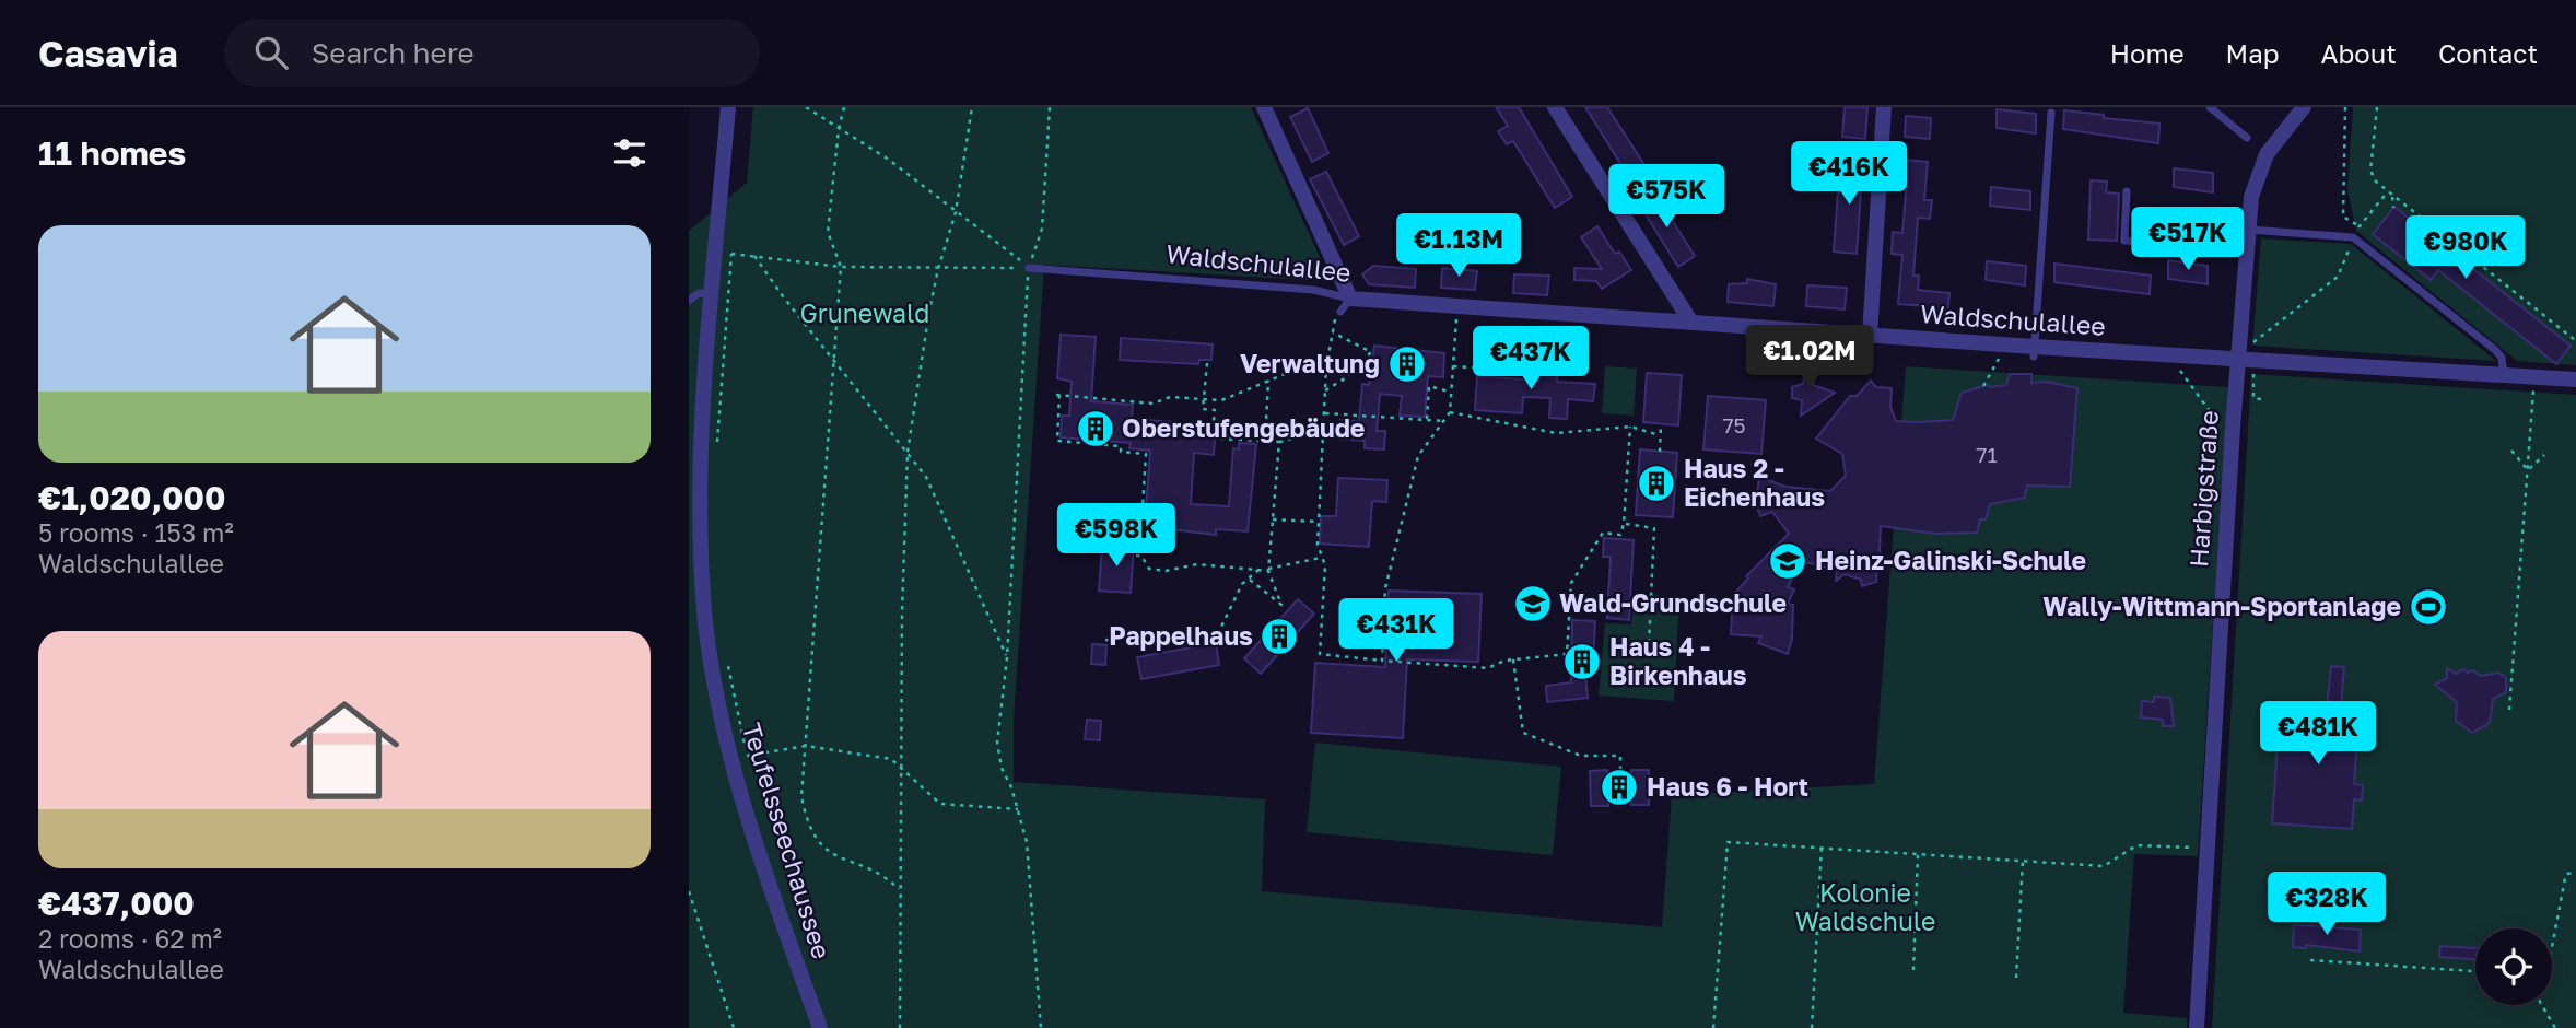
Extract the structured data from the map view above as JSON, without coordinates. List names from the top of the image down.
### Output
{
  "streets": {
    "street": ["Waldschulallee", "Harbigstraße", "Teufelsseechaussee"]
  },
  "crossings": [
    ["Waldschulallee", "Harbigstraße"]
  ],
  "parks": ["Grunewald", "Kolonie Waldschule"],
  "places": {
    "building": [
      "Verwaltung",
      "Oberstufengebäude",
      "Haus 2 - Eichenhaus",
      "Pappelhaus",
      "Haus 4 - Birkenhaus",
      "Haus 6 - Hort"
    ],
    "school or university": ["Heinz-Galinski-Schule", "Wald-Grundschule"],
    "sports": ["Wally-Wittmann-Sportanlage"]
  },
  "house_numbers": ["75", "71"],
  "page": {
    "header": "Casavia",
    "search": "Search here",
    "nav": [
      "Home",
      "Map",
      "About",
      "Contact"
    ],
    "heading": "11 homes",
    "price": [
      "€416K",
      "€575K",
      "€517K",
      "€1.13M",
      "€980K",
      "€1.02M",
      "€437K",
      "€598K",
      "€431K",
      "€481K",
      "€328K"
    ],
    "list": [
      {
        "name": "€1,020,000",
        "note": "5 rooms · 153 m² · Waldschulallee"
      },
      {
        "name": "€437,000",
        "note": "2 rooms · 62 m² · Waldschulallee"
      }
    ]
  }
}
